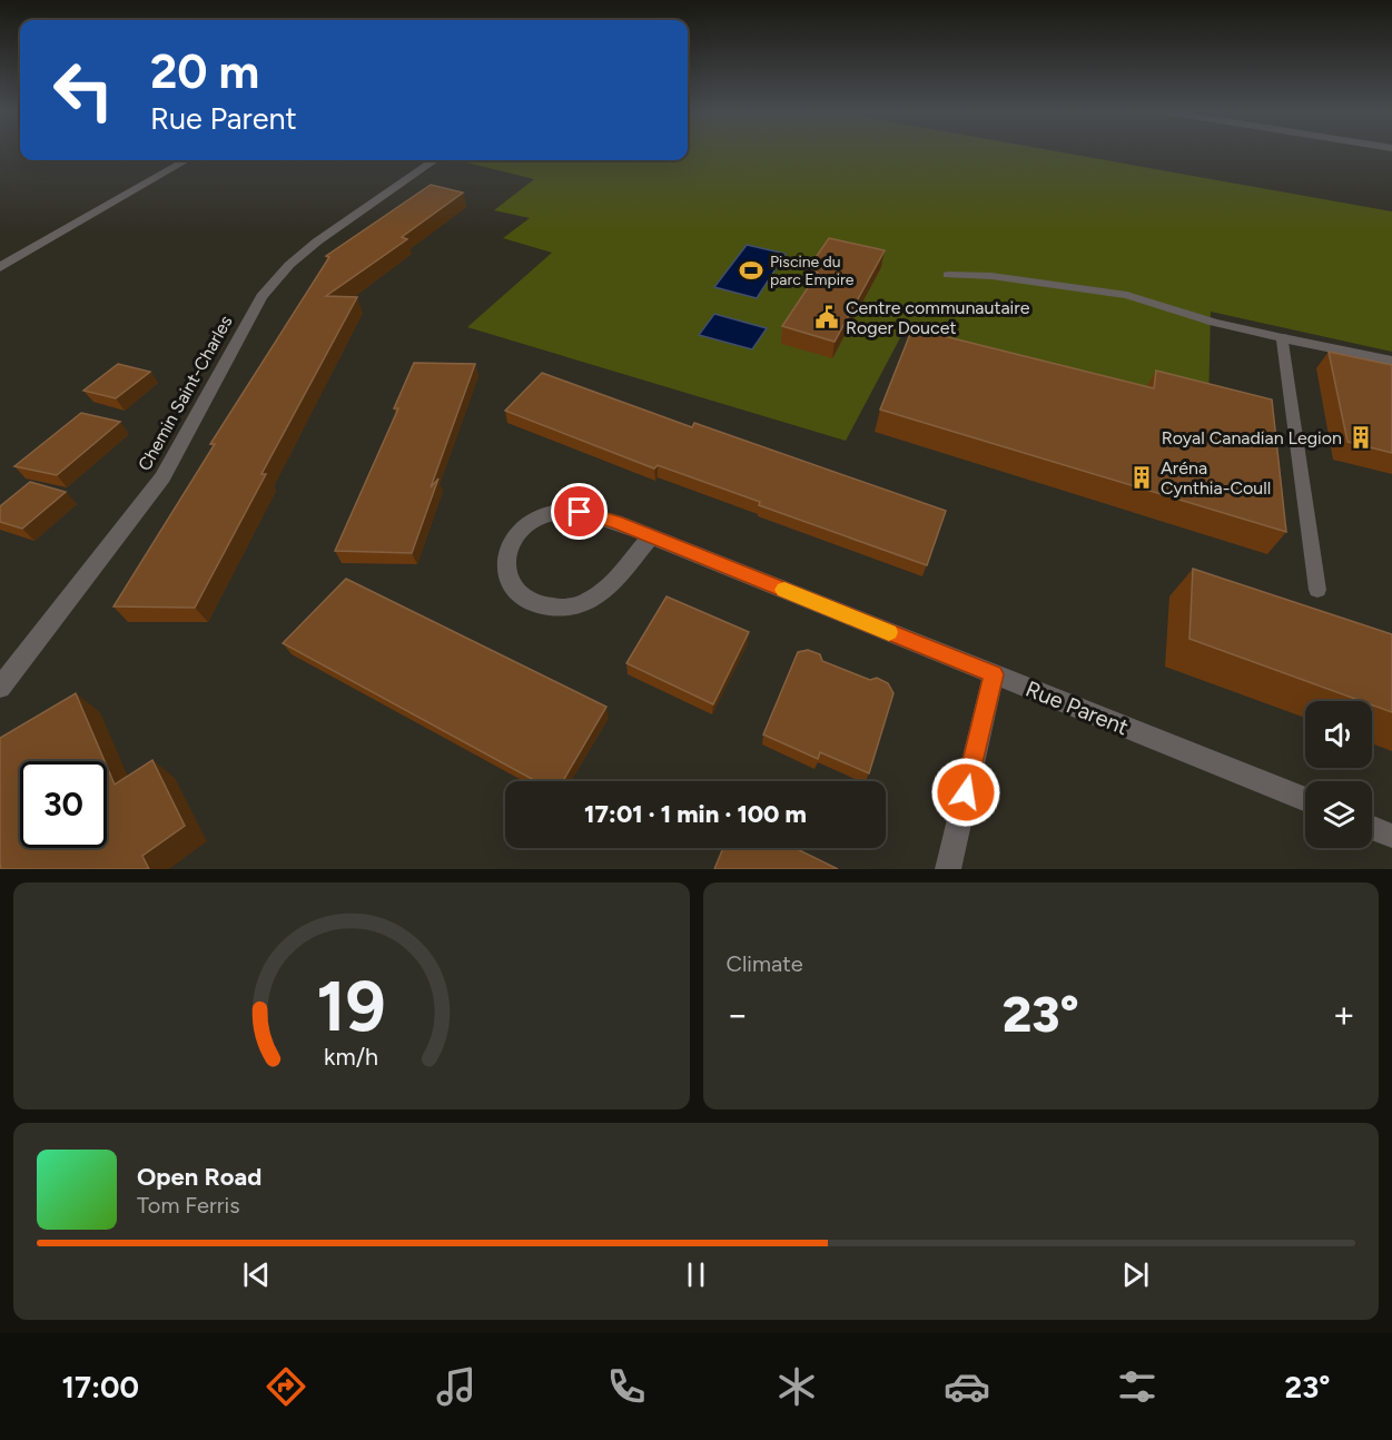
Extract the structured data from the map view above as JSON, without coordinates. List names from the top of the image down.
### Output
{
  "streets": {
    "street": ["Chemin Saint-Charles", "Rue Parent"]
  },
  "places": {
    "sports": ["Piscine du parc Empire"],
    "public building": ["Centre communautaire Roger Doucet"],
    "building": ["Royal Canadian Legion", "Aréna Cynthia-Coull"]
  },
  "page": {
    "turn": ["20 m", "Rue Parent"],
    "limit": "30",
    "trip": "17:01 · 1 min · 100 m",
    "tile": "Climate",
    "heat": ["−", "23°", "+"],
    "song": ["Open Road", "Tom Ferris"],
    "tabs": ["17:00", "23°"],
    "gauge": ["19", "km/h"]
  }
}
